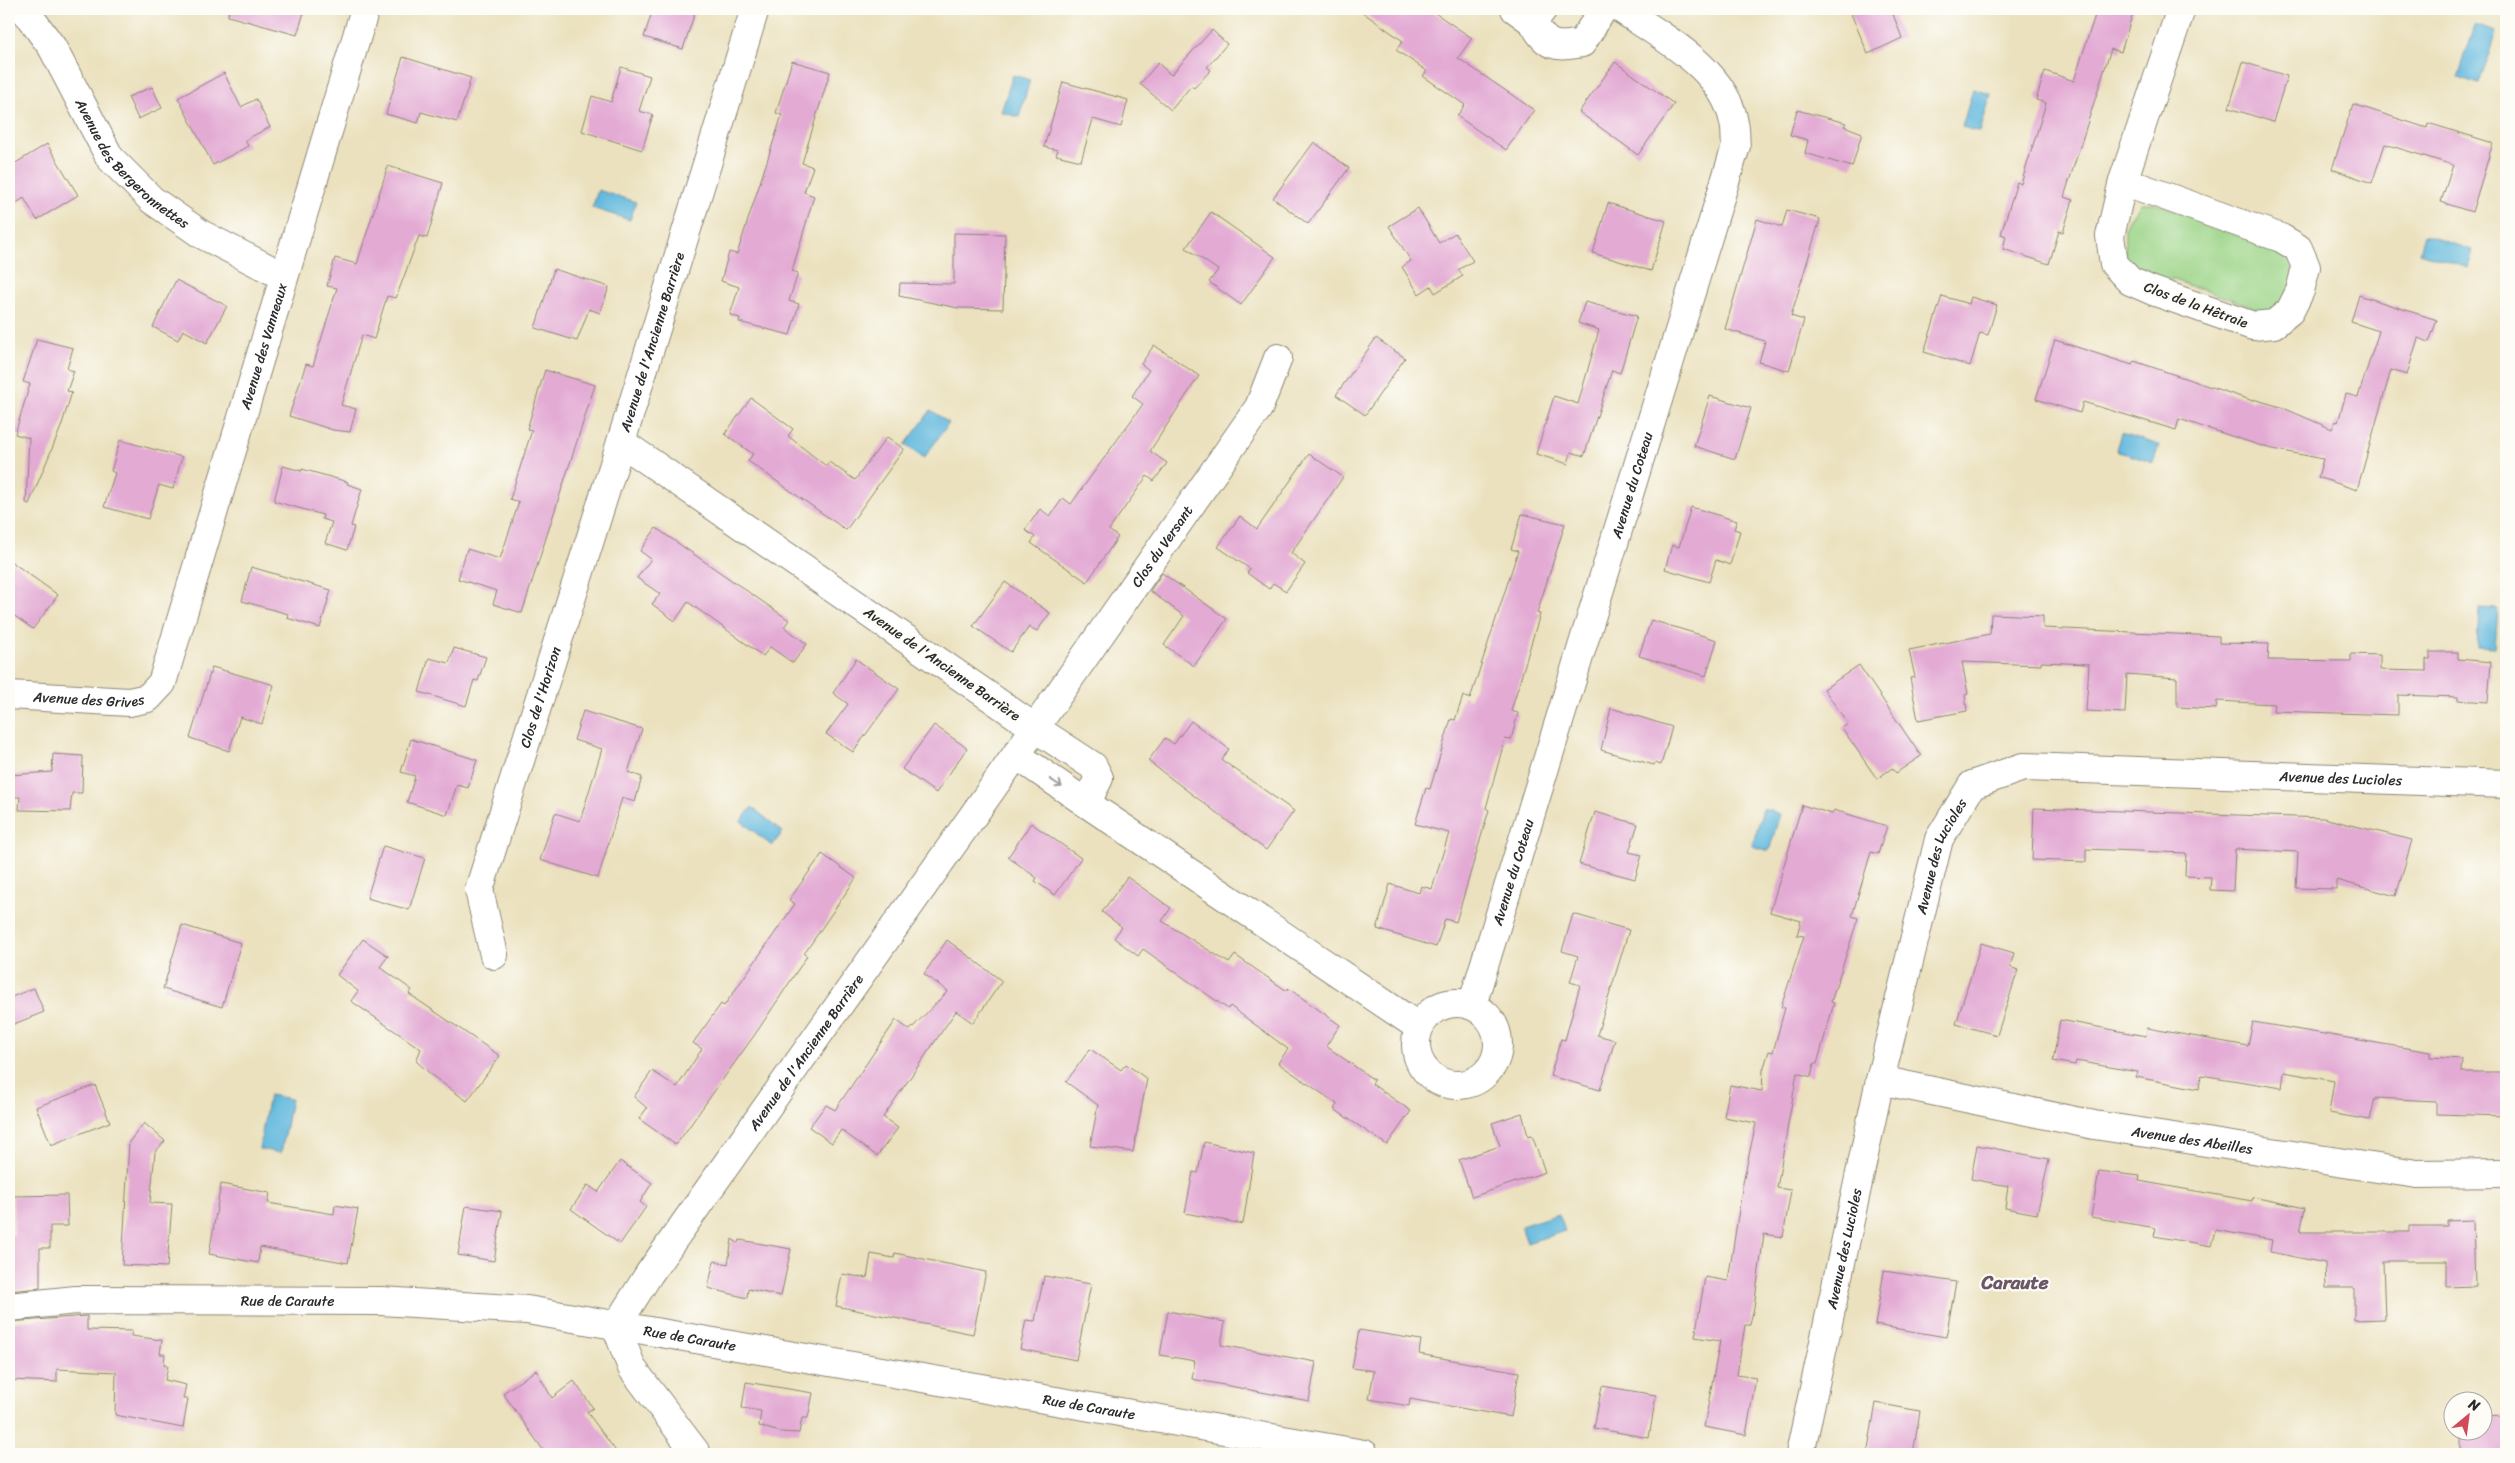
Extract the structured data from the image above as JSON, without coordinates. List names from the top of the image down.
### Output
{
  "streets": {
    "street": [
      "Avenue des Bergeronnettes",
      "Clos de la Hêtraie",
      "Avenue de l'Ancienne Barrière",
      "Avenue des Vanneaux",
      "Avenue du Coteau",
      "Clos du Versant",
      "Avenue des Grives",
      "Clos de l'Horizon",
      "Avenue des Lucioles",
      "Avenue des Abeilles",
      "Rue de Caraute"
    ]
  },
  "crossings": [
    ["Avenue des Bergeronnettes", "Avenue des Vanneaux"],
    ["Avenue de l'Ancienne Barrière", "Clos du Versant"],
    ["Avenue de l'Ancienne Barrière", "Clos de l'Horizon"],
    ["Avenue de l'Ancienne Barrière", "Rue de Caraute"],
    ["Avenue des Vanneaux", "Avenue des Grives"],
    ["Avenue des Lucioles", "Avenue des Abeilles"]
  ],
  "districts": ["Caraute"],
  "north": "top right"
}
